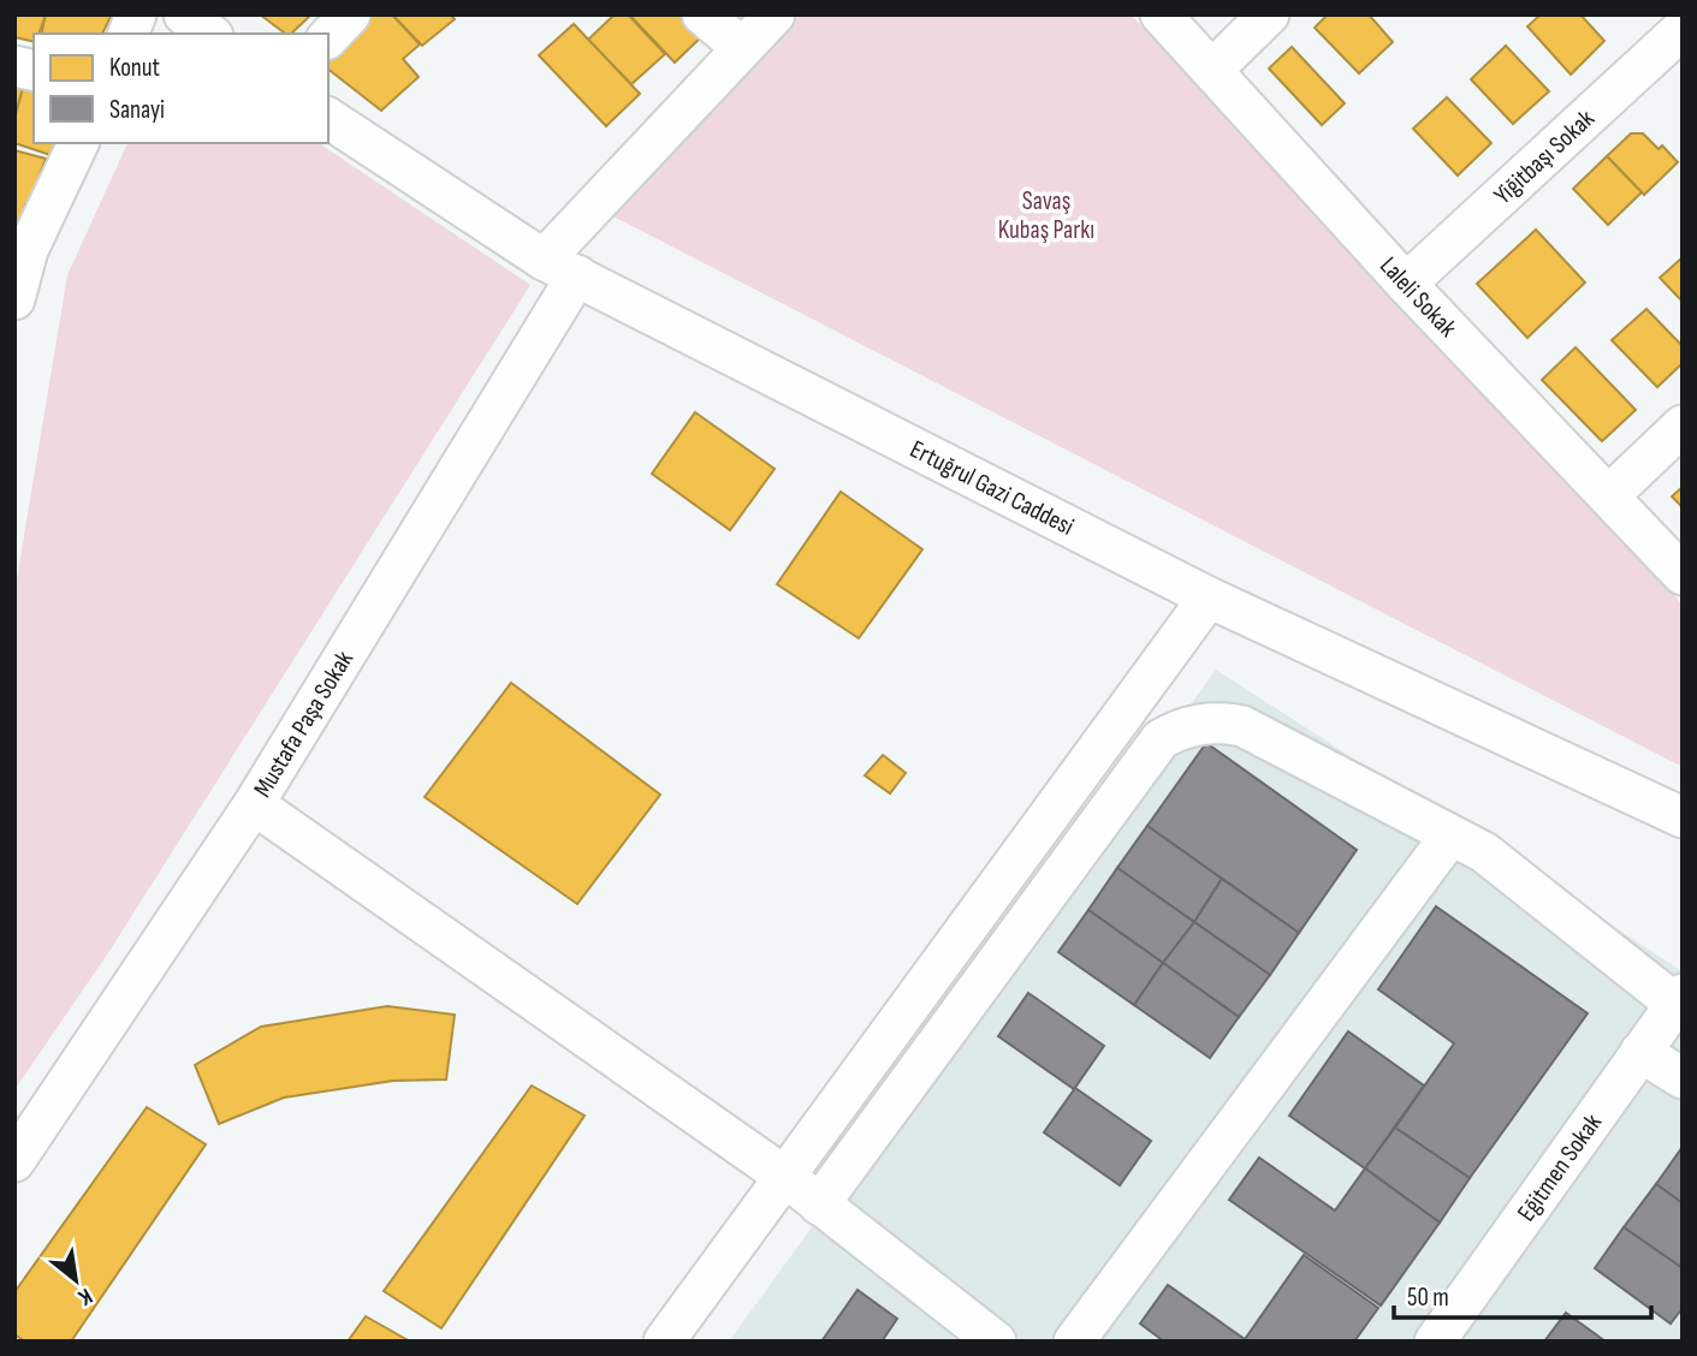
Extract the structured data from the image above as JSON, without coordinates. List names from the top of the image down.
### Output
{
  "streets": {
    "street": [
      "Yiğitbaşı Sokak",
      "Laleli Sokak",
      "Ertuğrul Gazi Caddesi",
      "Mustafa Paşa Sokak",
      "Eğitmen Sokak"
    ]
  },
  "crossings": [
    ["Yiğitbaşı Sokak", "Laleli Sokak"],
    ["Ertuğrul Gazi Caddesi", "Mustafa Paşa Sokak"]
  ],
  "parks": ["Savaş Kubaş Parkı"],
  "legend": ["Konut", "Sanayi"],
  "scale_bar": "50 m",
  "north": "bottom right"
}
